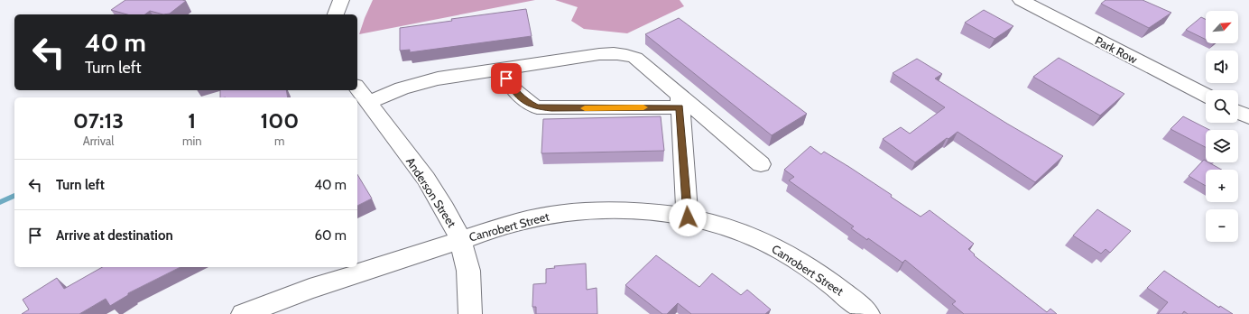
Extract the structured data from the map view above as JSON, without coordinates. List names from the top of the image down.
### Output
{
  "streets": {
    "street": ["Park Row", "Anderson Street", "Canrobert Street"]
  },
  "crossings": [
    ["Anderson Street", "Canrobert Street"]
  ],
  "north": "top right",
  "page": {
    "map_buttons": ["+", "−"],
    "turn": ["40 m", "Turn left"],
    "eta": [
      "07:13",
      "Arrival",
      "1",
      "min",
      "100",
      "m"
    ],
    "list": [
      {
        "name": "Turn left",
        "value": "40 m"
      },
      {
        "name": "Arrive at destination",
        "value": "60 m"
      }
    ]
  }
}
